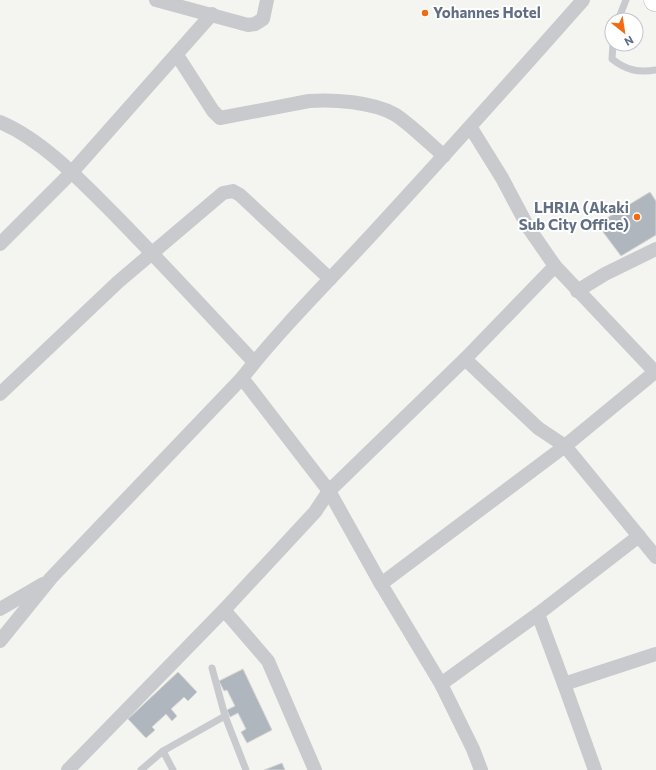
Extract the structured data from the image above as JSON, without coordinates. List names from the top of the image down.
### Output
{
  "places": ["Yohannes Hotel", "LHRIA (Akaki Sub City Office)"],
  "north": "bottom right"
}
